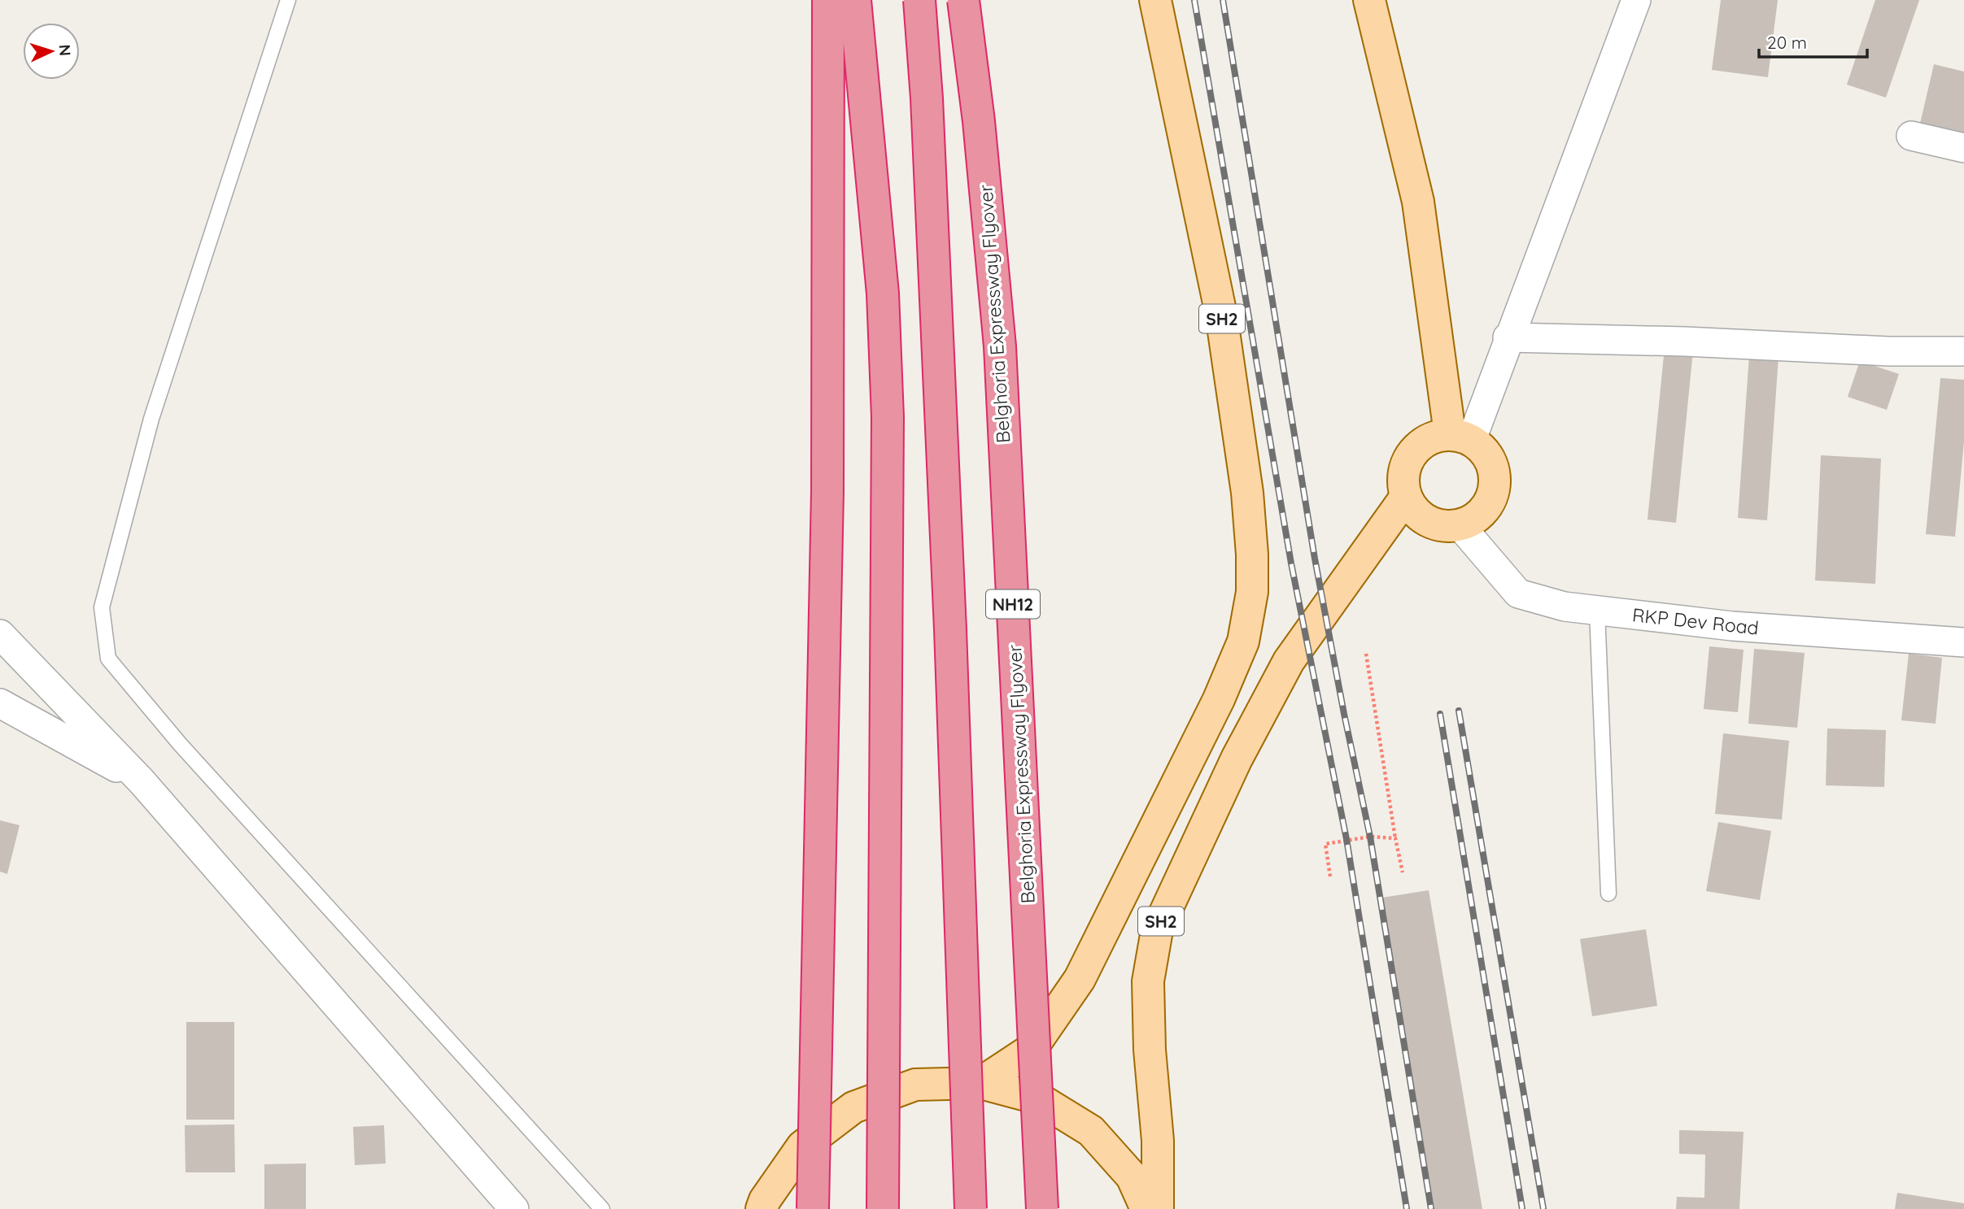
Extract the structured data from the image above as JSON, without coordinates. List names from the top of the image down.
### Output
{
  "streets": {
    "highway": ["Belghoria Expressway Flyover", "NH12"],
    "main road": ["SH2"],
    "street": ["RKP Dev Road"]
  },
  "crossings": [
    ["SH2", "RKP Dev Road"]
  ],
  "scale_bar": "20 m",
  "north": "right"
}
